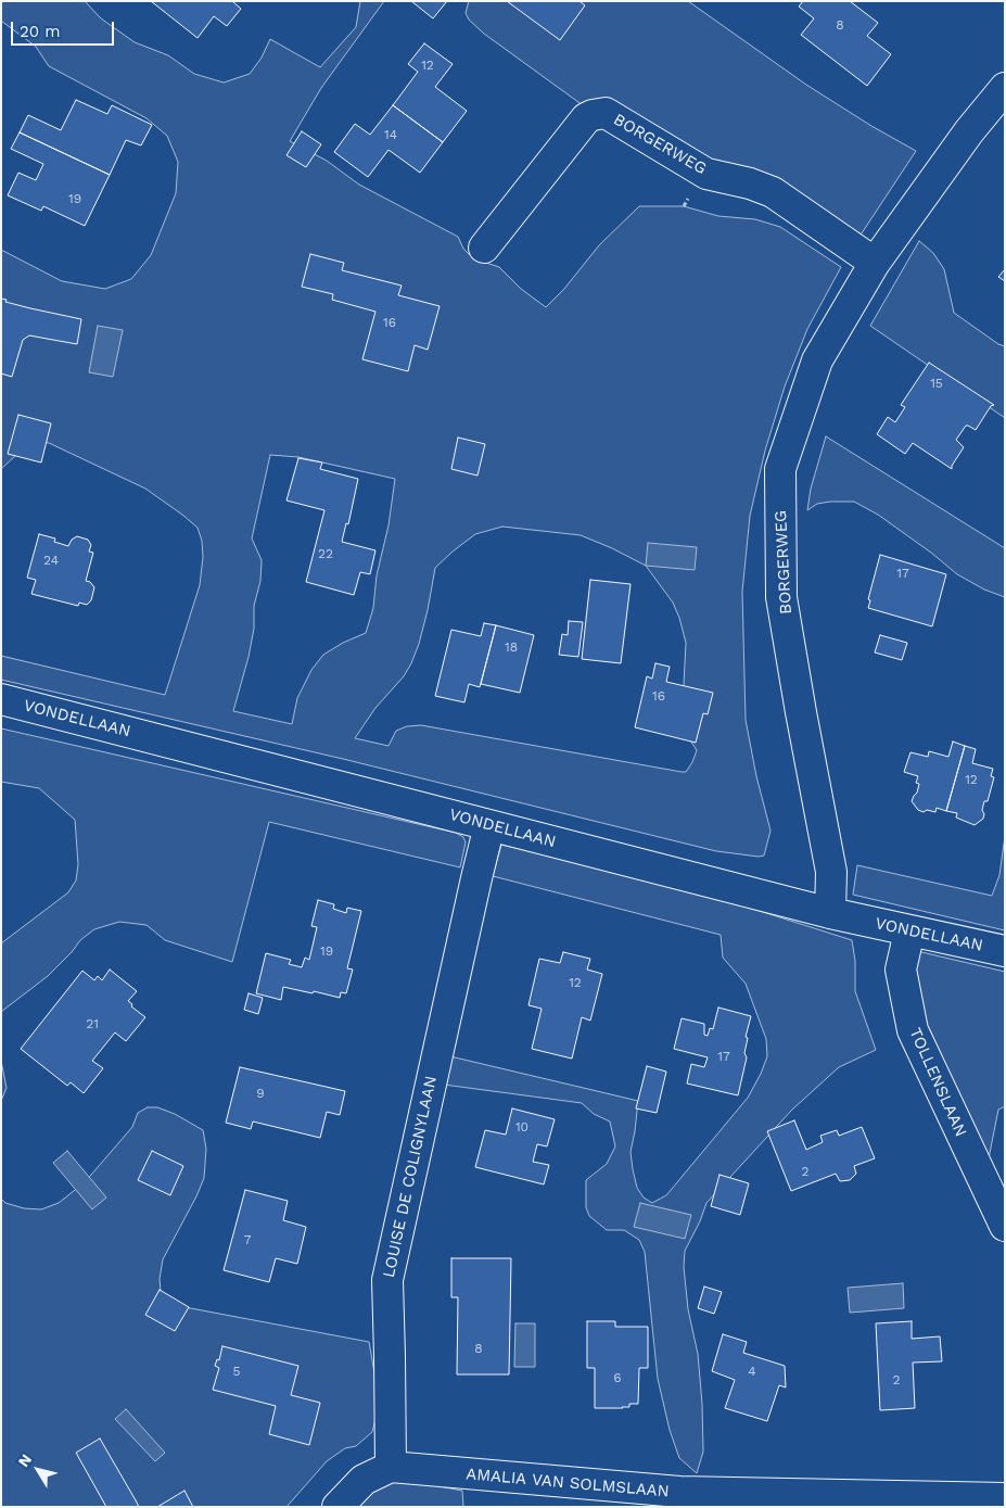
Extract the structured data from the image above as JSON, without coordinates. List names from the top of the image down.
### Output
{
  "streets": {
    "street": [
      "BORGERWEG",
      "VONDELLAAN",
      "TOLLENSLAAN",
      "LOUISE DE COLIGNYLAAN",
      "AMALIA VAN SOLMSLAAN"
    ]
  },
  "crossings": [
    ["BORGERWEG", "VONDELLAAN"],
    ["VONDELLAAN", "TOLLENSLAAN"],
    ["VONDELLAAN", "LOUISE DE COLIGNYLAAN"],
    ["LOUISE DE COLIGNYLAAN", "AMALIA VAN SOLMSLAAN"]
  ],
  "house_numbers": [
    "8",
    "12",
    "14",
    "19",
    "16",
    "15",
    "22",
    "24",
    "17",
    "18",
    "16",
    "12",
    "19",
    "12",
    "21",
    "17",
    "9",
    "10",
    "2",
    "7",
    "8",
    "5",
    "4",
    "6",
    "2"
  ],
  "scale_bar": "20 m",
  "north": "top left"
}
